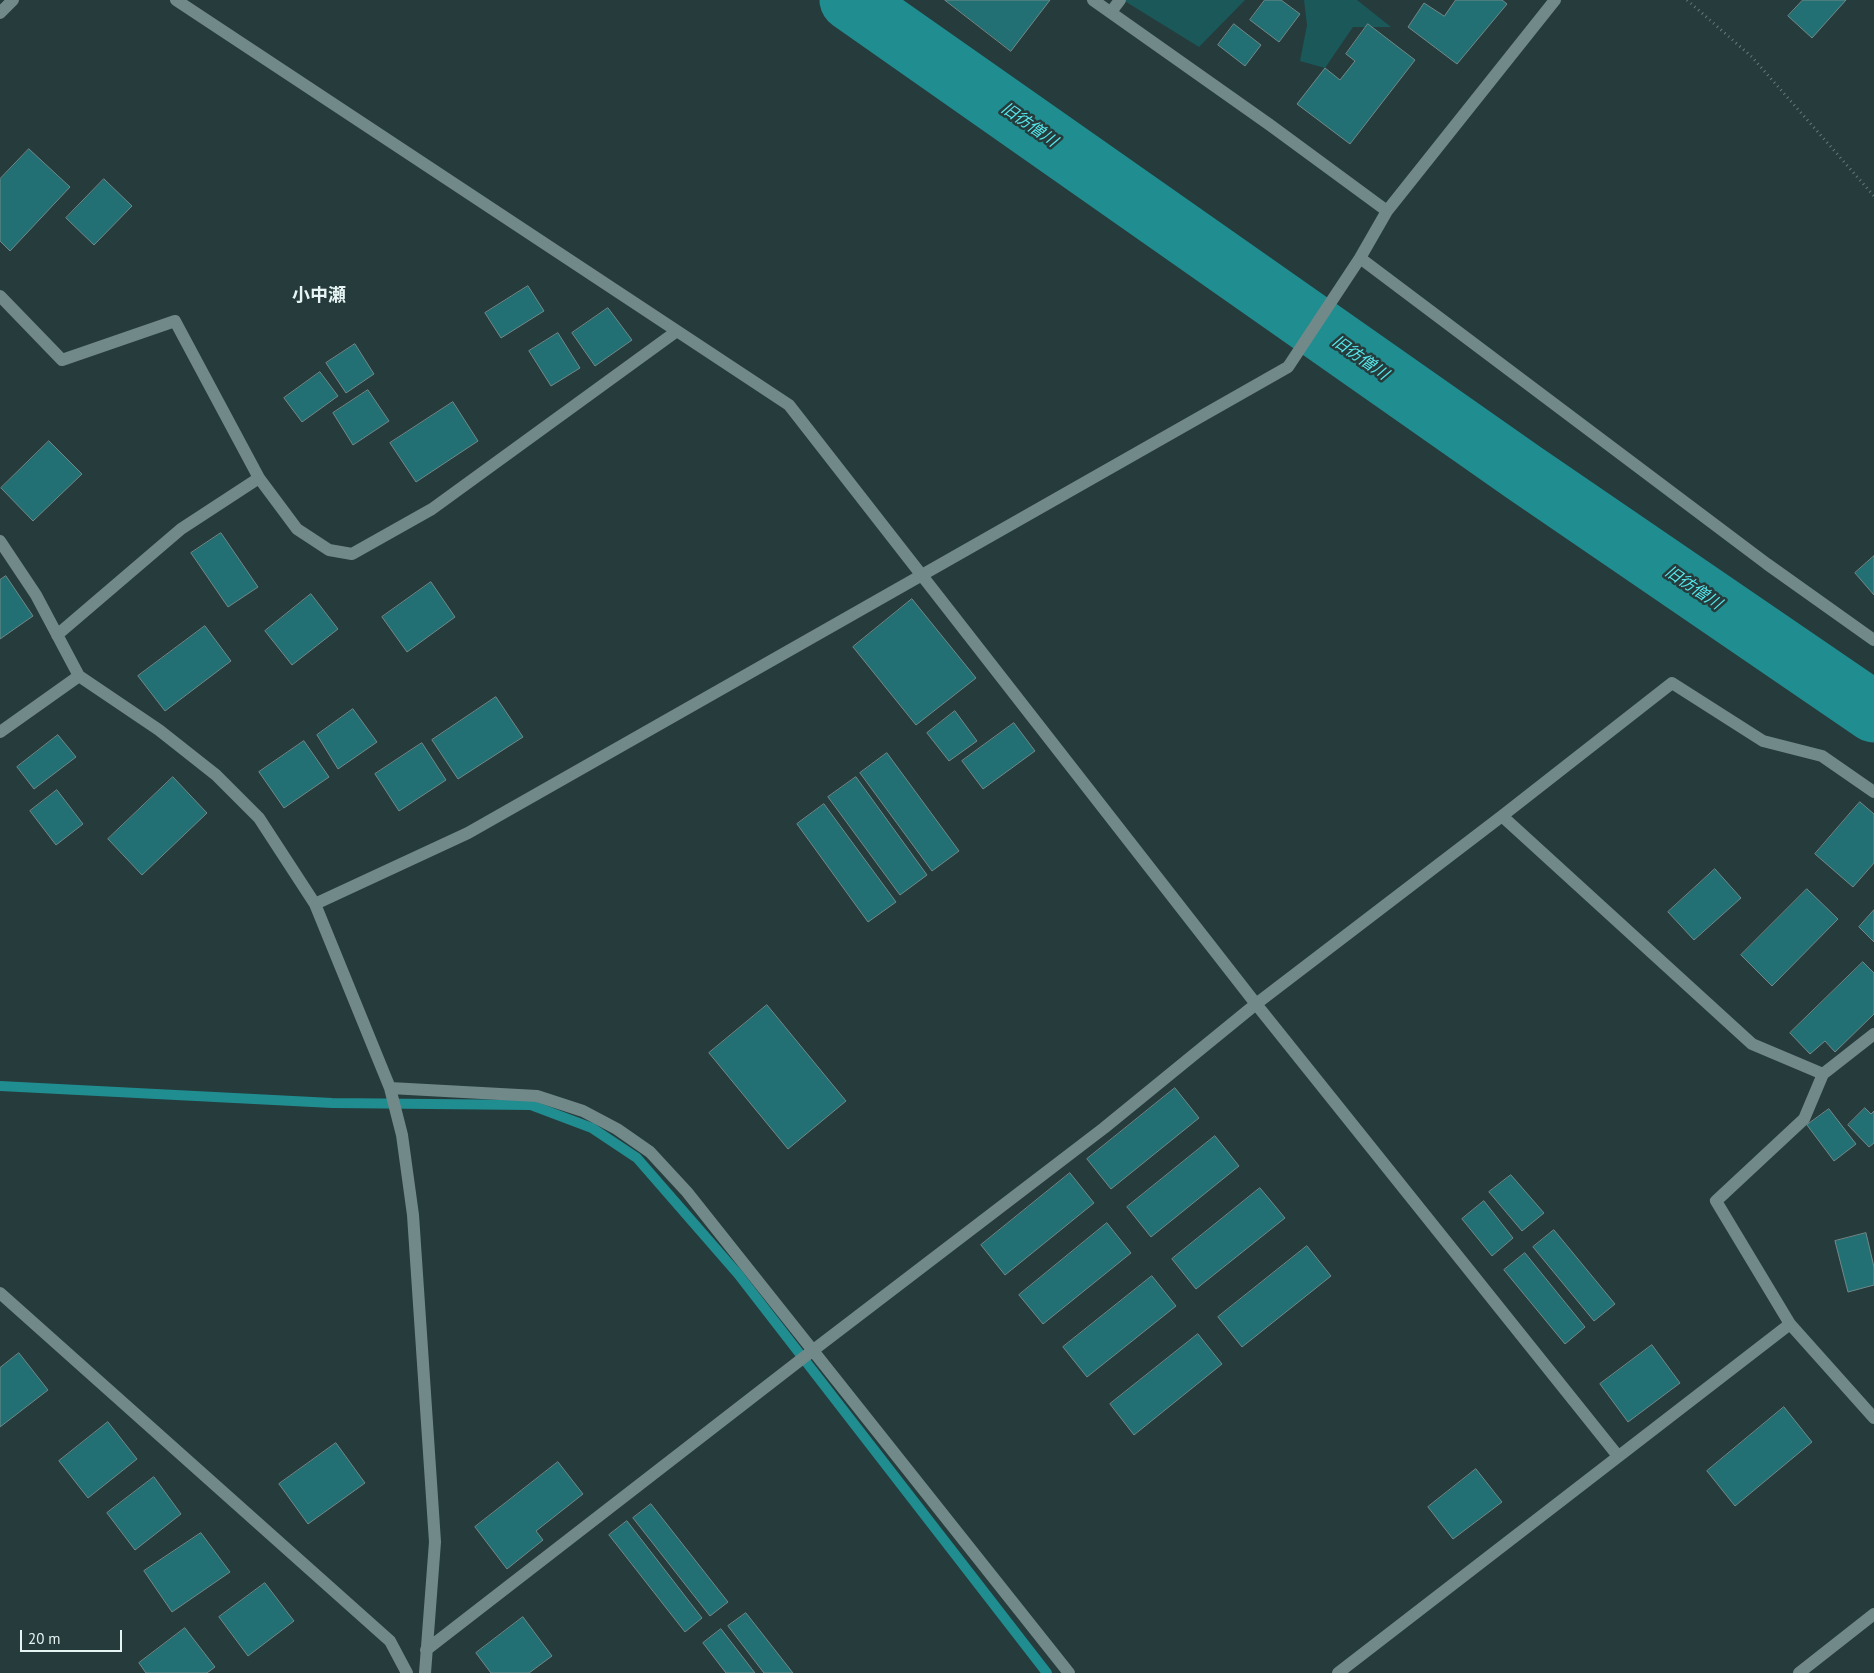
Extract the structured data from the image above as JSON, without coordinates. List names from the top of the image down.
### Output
{
  "districts": ["小中瀬"],
  "water": ["旧彷僧川"],
  "scale_bar": "20 m"
}
